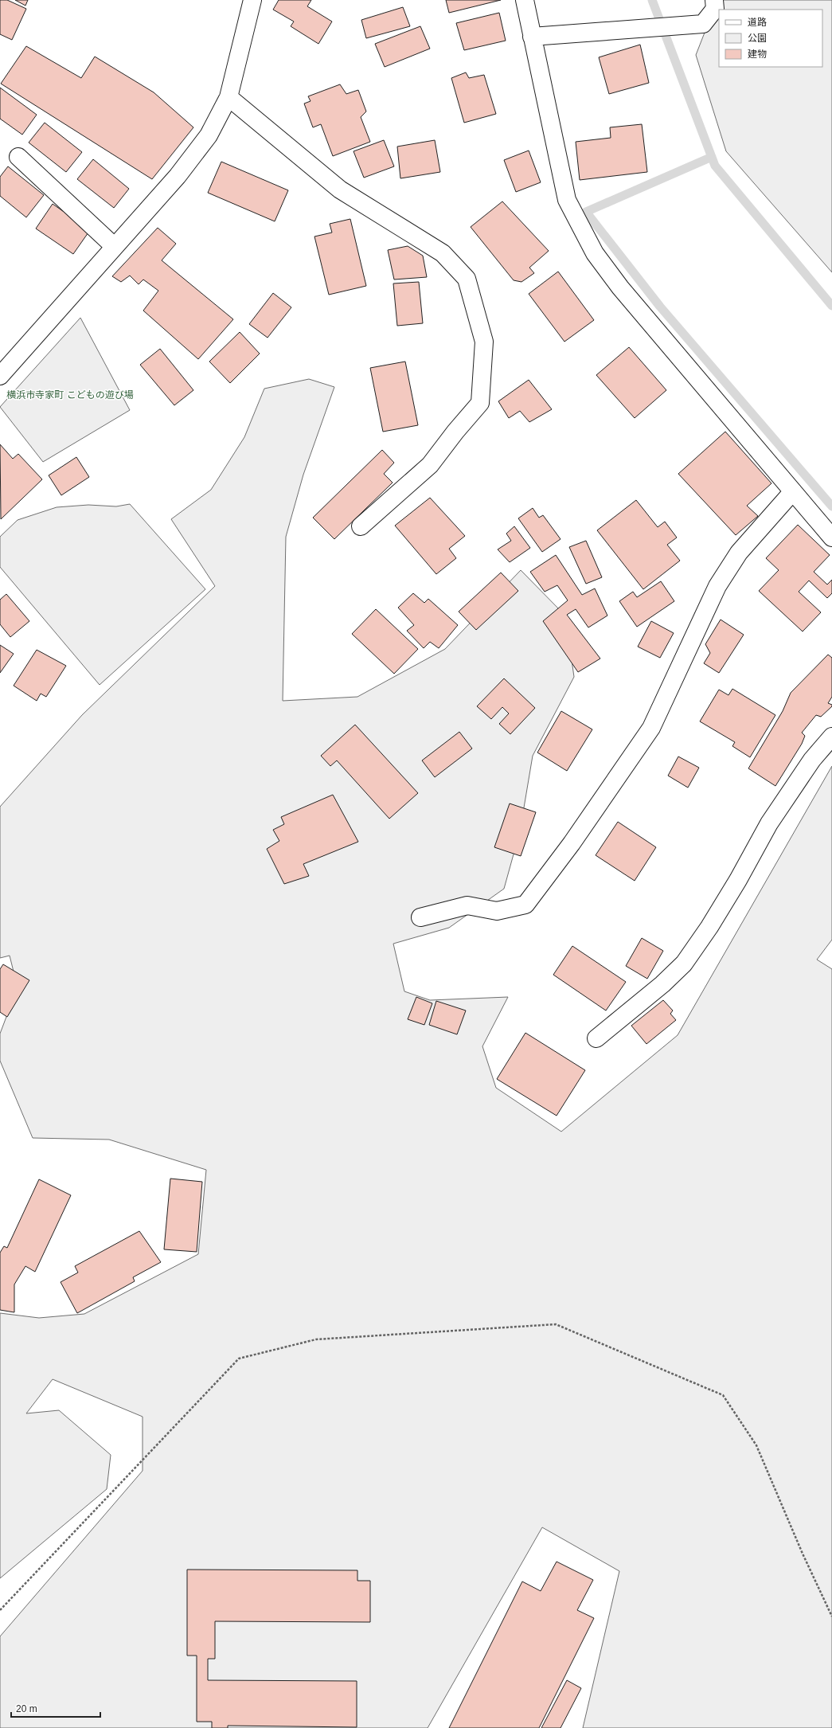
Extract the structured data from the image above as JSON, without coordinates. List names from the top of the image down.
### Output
{
  "parks": ["横浜市寺家町 こどもの遊び場"],
  "legend": ["道路", "公園", "建物"],
  "scale_bar": "20 m"
}
